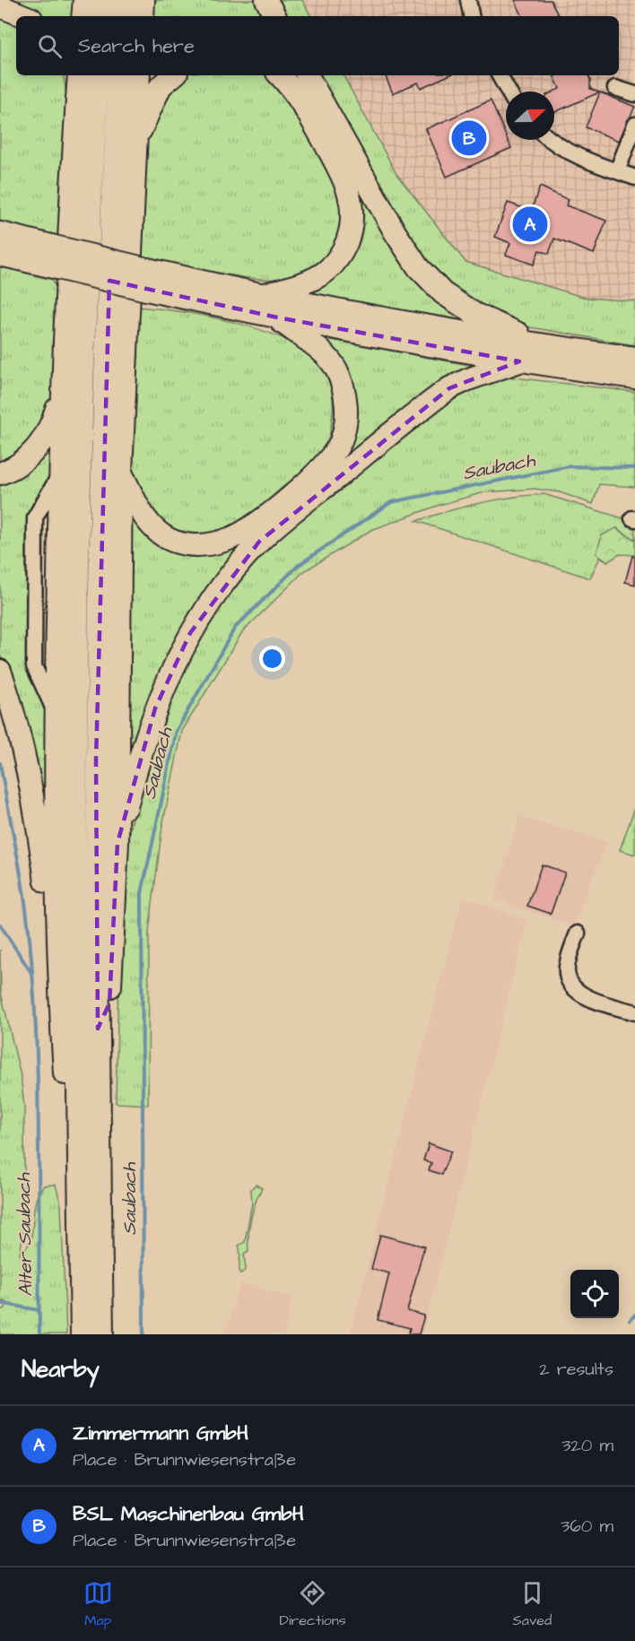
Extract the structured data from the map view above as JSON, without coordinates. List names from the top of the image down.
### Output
{
  "water": ["Saubach", "Alter Saubach"],
  "north": "right",
  "page": {
    "search": "Search here",
    "pins": ["B", "A"],
    "heading": ["Nearby", "2 results"],
    "list": [
      {
        "mark": "A",
        "name": "Zimmermann GmbH",
        "note": "Place · Brunnwiesenstraße",
        "value": "320 m"
      },
      {
        "mark": "B",
        "name": "BSL Maschinenbau GmbH",
        "note": "Place · Brunnwiesenstraße",
        "value": "360 m"
      }
    ],
    "nav": ["Map", "Directions", "Saved"]
  }
}
